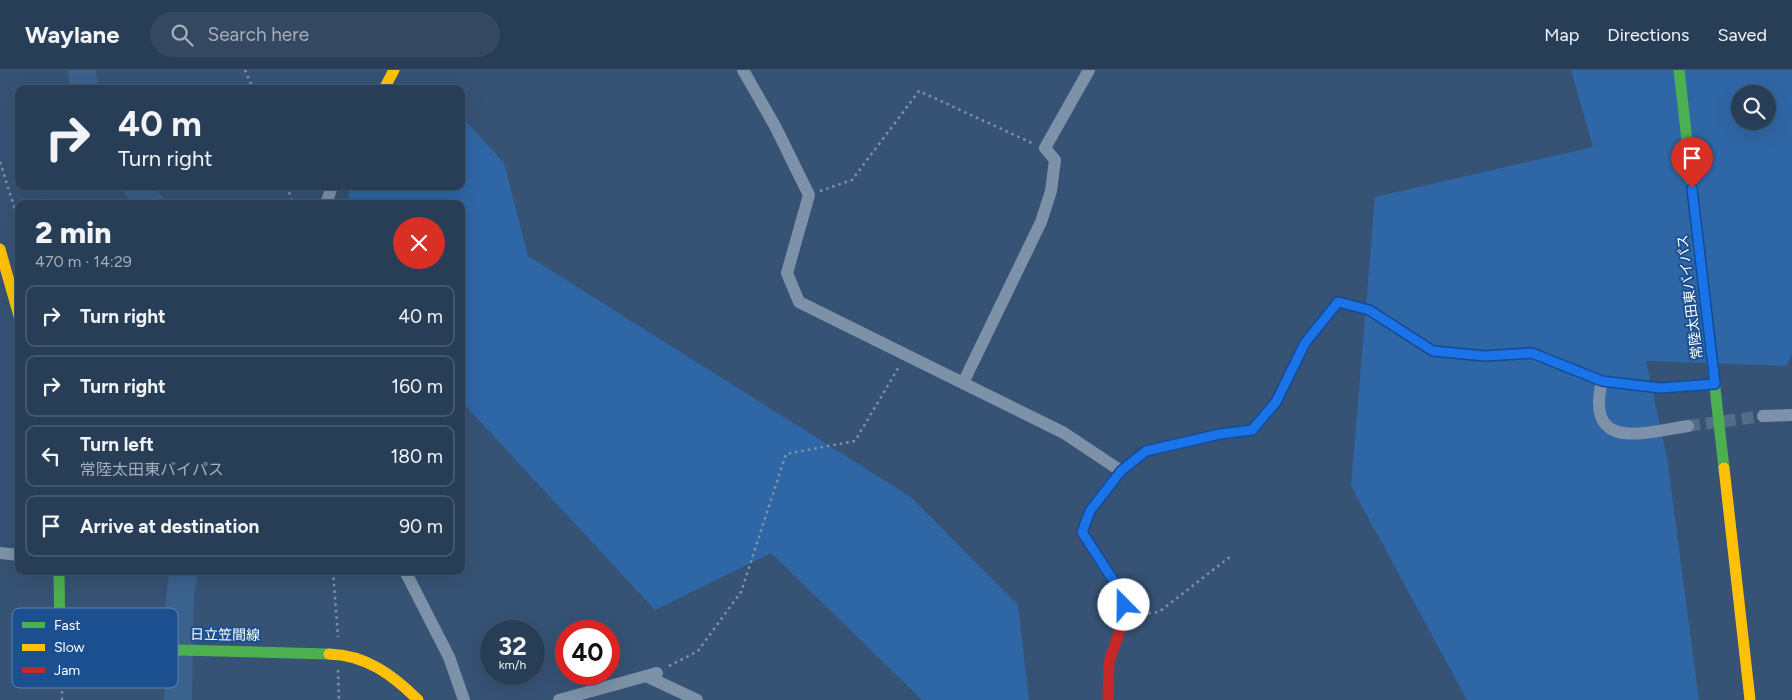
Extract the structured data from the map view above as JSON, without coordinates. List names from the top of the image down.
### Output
{
  "streets": {
    "main road": ["常陸太田東バイパス", "日立笠間線"]
  },
  "legend": ["Fast", "Slow", "Jam"],
  "page": {
    "header": "Waylane",
    "search": "Search here",
    "nav": ["Map", "Directions", "Saved"],
    "turn": ["40 m", "Turn right"],
    "heading": ["2 min", "470 m · 14:29"],
    "list": [
      {
        "name": "Turn right",
        "value": "40 m"
      },
      {
        "name": "Turn right",
        "value": "160 m"
      },
      {
        "name": "Turn left",
        "note": "常陸太田東バイパス",
        "value": "180 m"
      },
      {
        "name": "Arrive at destination",
        "value": "90 m"
      }
    ],
    "speed": "32 km/h",
    "limit": "40"
  }
}
